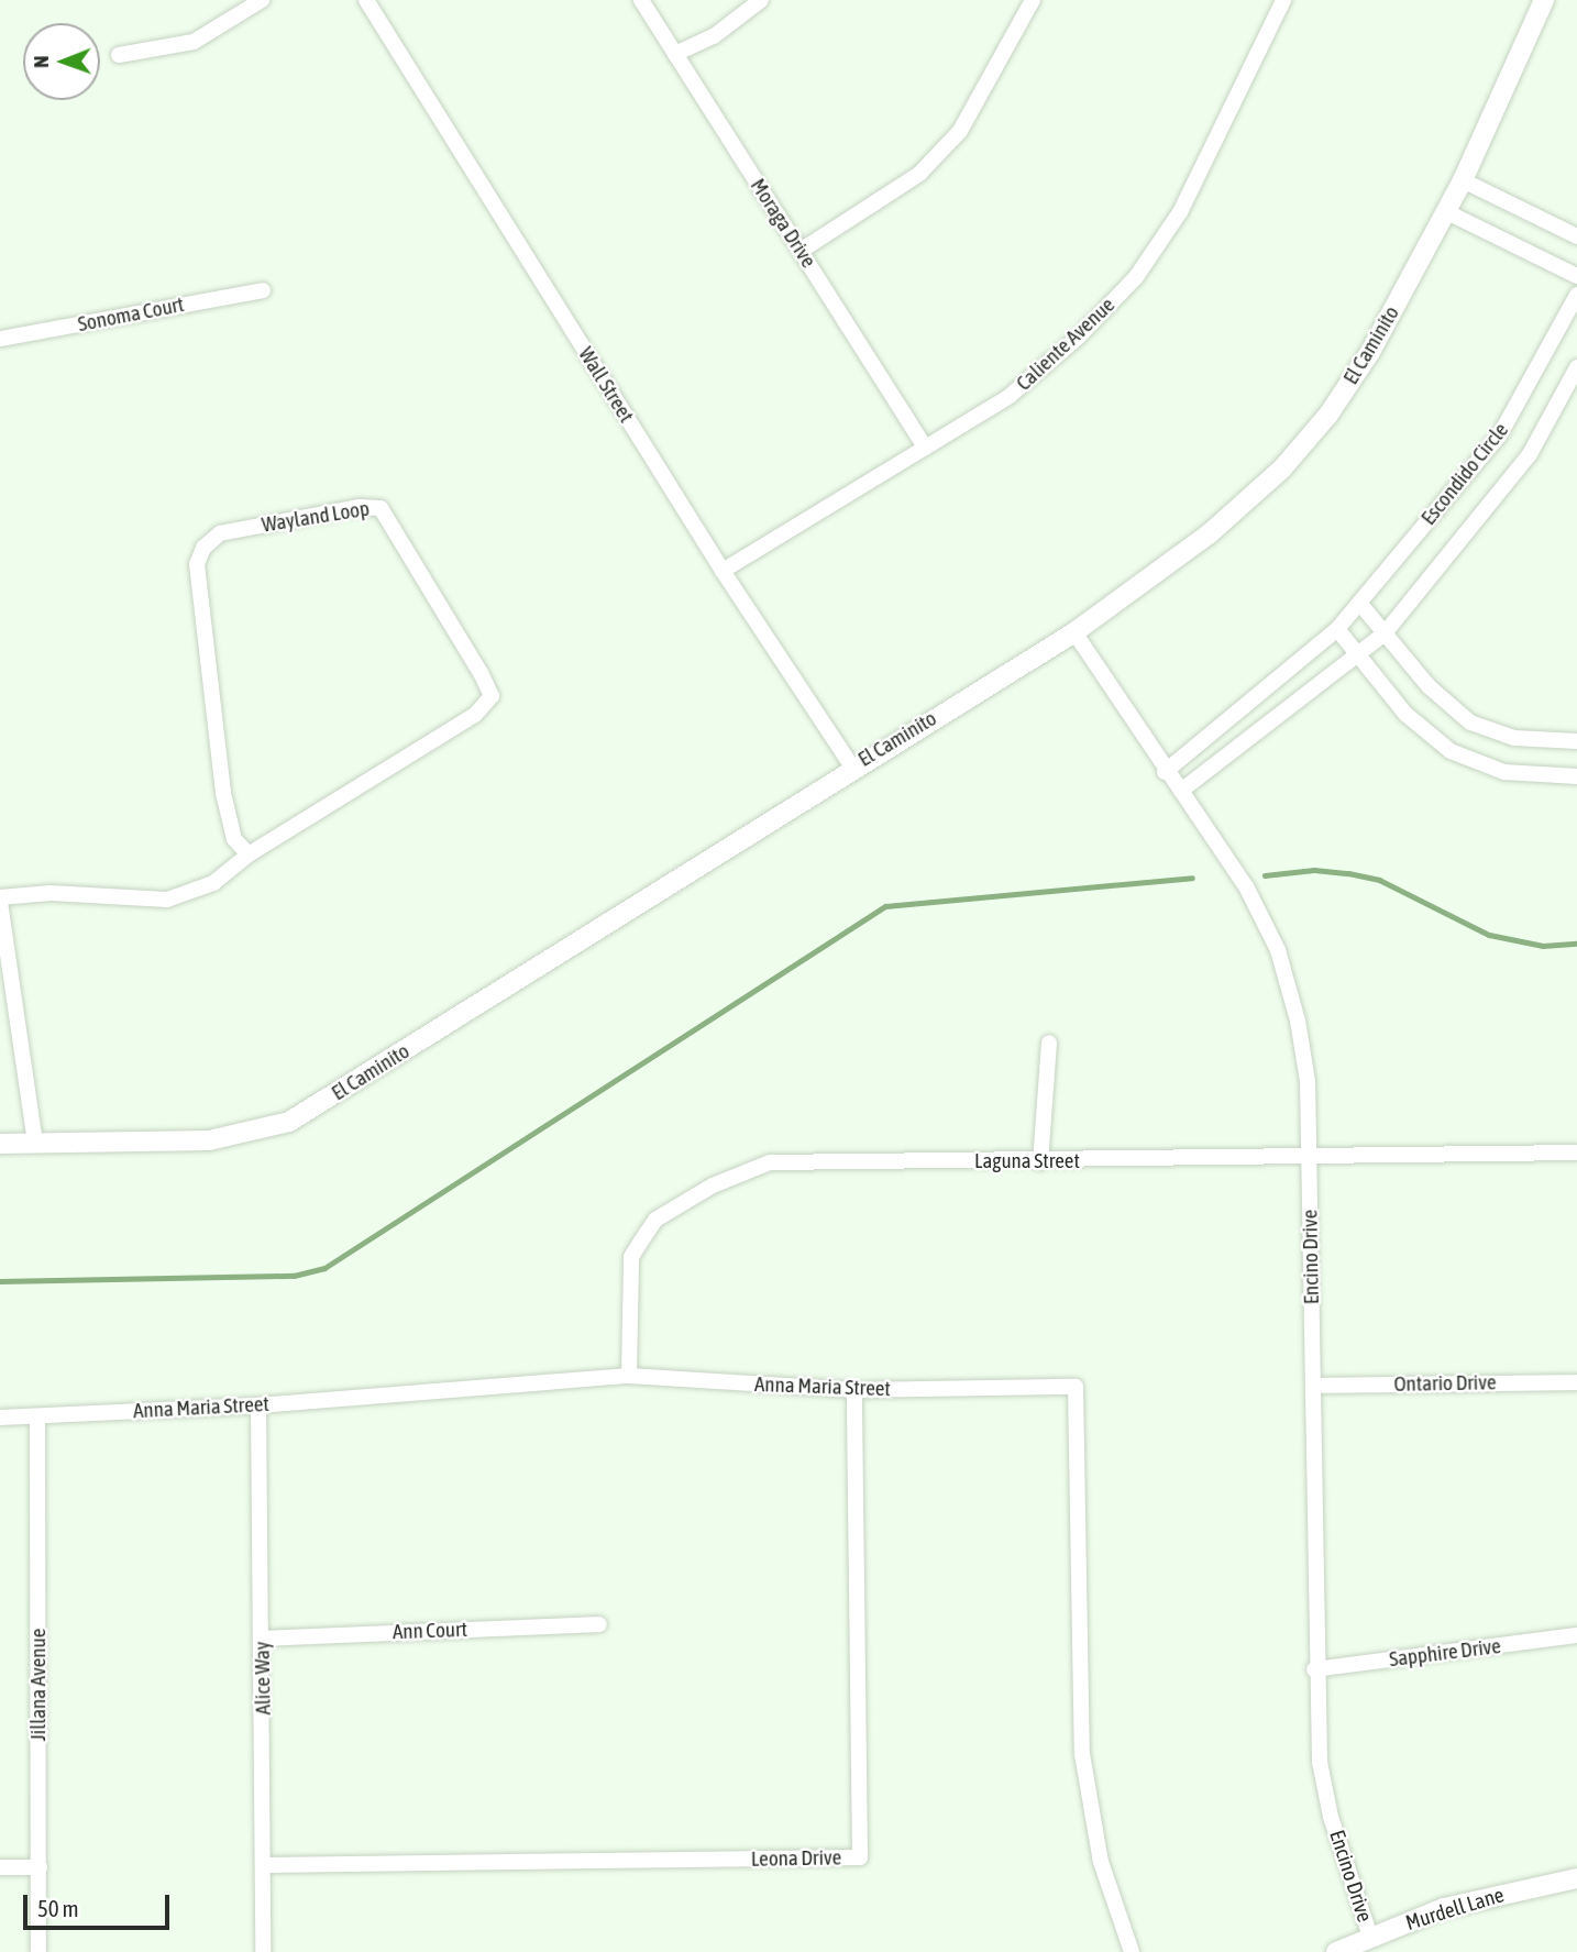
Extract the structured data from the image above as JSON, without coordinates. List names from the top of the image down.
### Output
{
  "streets": {
    "street": [
      "Moraga Drive",
      "Sonoma Court",
      "Caliente Avenue",
      "El Caminito",
      "Wall Street",
      "Escondido Circle",
      "Wayland Loop",
      "Laguna Street",
      "Encino Drive",
      "Ontario Drive",
      "Anna Maria Street",
      "Ann Court",
      "Sapphire Drive",
      "Alice Way",
      "Jillana Avenue",
      "Leona Drive",
      "Murdell Lane"
    ]
  },
  "crossings": [
    ["Moraga Drive", "Caliente Avenue"],
    ["Caliente Avenue", "Wall Street"],
    ["El Caminito", "Wall Street"],
    ["El Caminito", "Encino Drive"],
    ["Escondido Circle", "Encino Drive"],
    ["Laguna Street", "Encino Drive"],
    ["Laguna Street", "Anna Maria Street"],
    ["Encino Drive", "Ontario Drive"],
    ["Encino Drive", "Sapphire Drive"],
    ["Encino Drive", "Murdell Lane"],
    ["Anna Maria Street", "Alice Way"],
    ["Anna Maria Street", "Jillana Avenue"],
    ["Anna Maria Street", "Leona Drive"],
    ["Ann Court", "Alice Way"],
    ["Alice Way", "Leona Drive"]
  ],
  "scale_bar": "50 m",
  "north": "left"
}
